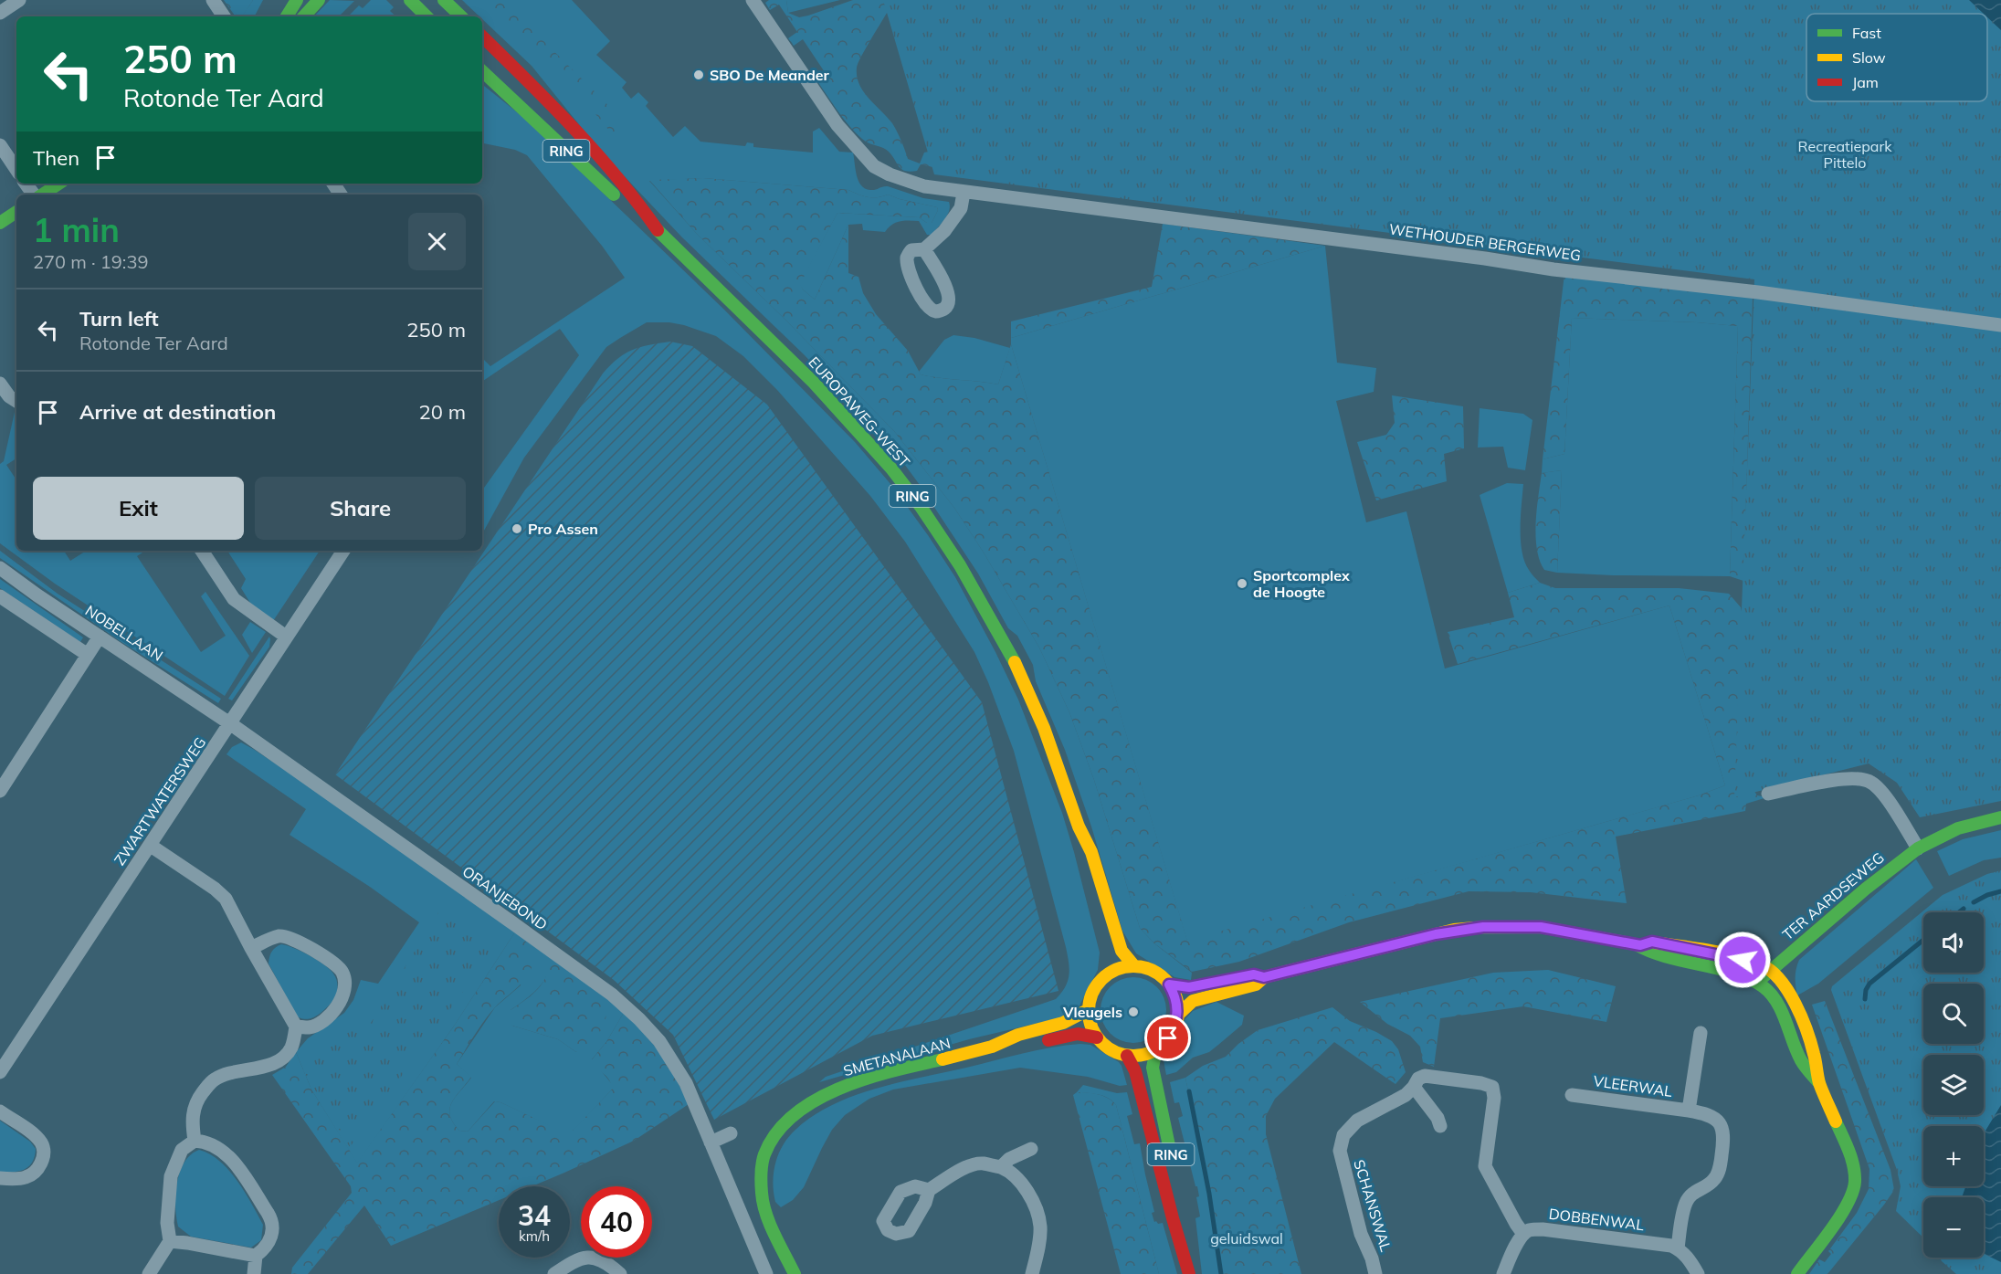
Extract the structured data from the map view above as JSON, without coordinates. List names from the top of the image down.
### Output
{
  "streets": {
    "street": [
      "RING",
      "WETHOUDER BERGERWEG",
      "EUROPAWEG-WEST",
      "NOBELLAAN",
      "ZWARTWATERSWEG",
      "TER AARDSEWEG",
      "ORANJEBOND",
      "SMETANALAAN",
      "VLEERWAL",
      "SCHANSWAL",
      "DOBBENWAL"
    ]
  },
  "crossings": [
    ["RING", "EUROPAWEG-WEST"],
    ["RING", "SMETANALAAN"],
    ["EUROPAWEG-WEST", "SMETANALAAN"],
    ["NOBELLAAN", "ZWARTWATERSWEG"],
    ["NOBELLAAN", "ORANJEBOND"],
    ["ZWARTWATERSWEG", "ORANJEBOND"],
    ["VLEERWAL", "DOBBENWAL"],
    ["SCHANSWAL", "DOBBENWAL"]
  ],
  "parks": ["Recreatiepark Pittelo", "geluidswal"],
  "places": [
    "SBO De Meander",
    "Pro Assen",
    "Sportcomplex de Hoogte",
    "Vleugels"
  ],
  "legend": ["Fast", "Slow", "Jam"],
  "page": {
    "turn": ["250 m", "Rotonde Ter Aard"],
    "then": "Then",
    "heading": ["1 min", "270 m · 19:39"],
    "list": [
      {
        "name": "Turn left",
        "note": "Rotonde Ter Aard",
        "value": "250 m"
      },
      {
        "name": "Arrive at destination",
        "value": "20 m"
      }
    ],
    "buttons": ["Exit", "Share"],
    "map_buttons": ["+", "−"],
    "speed": "34 km/h",
    "limit": "40"
  }
}
